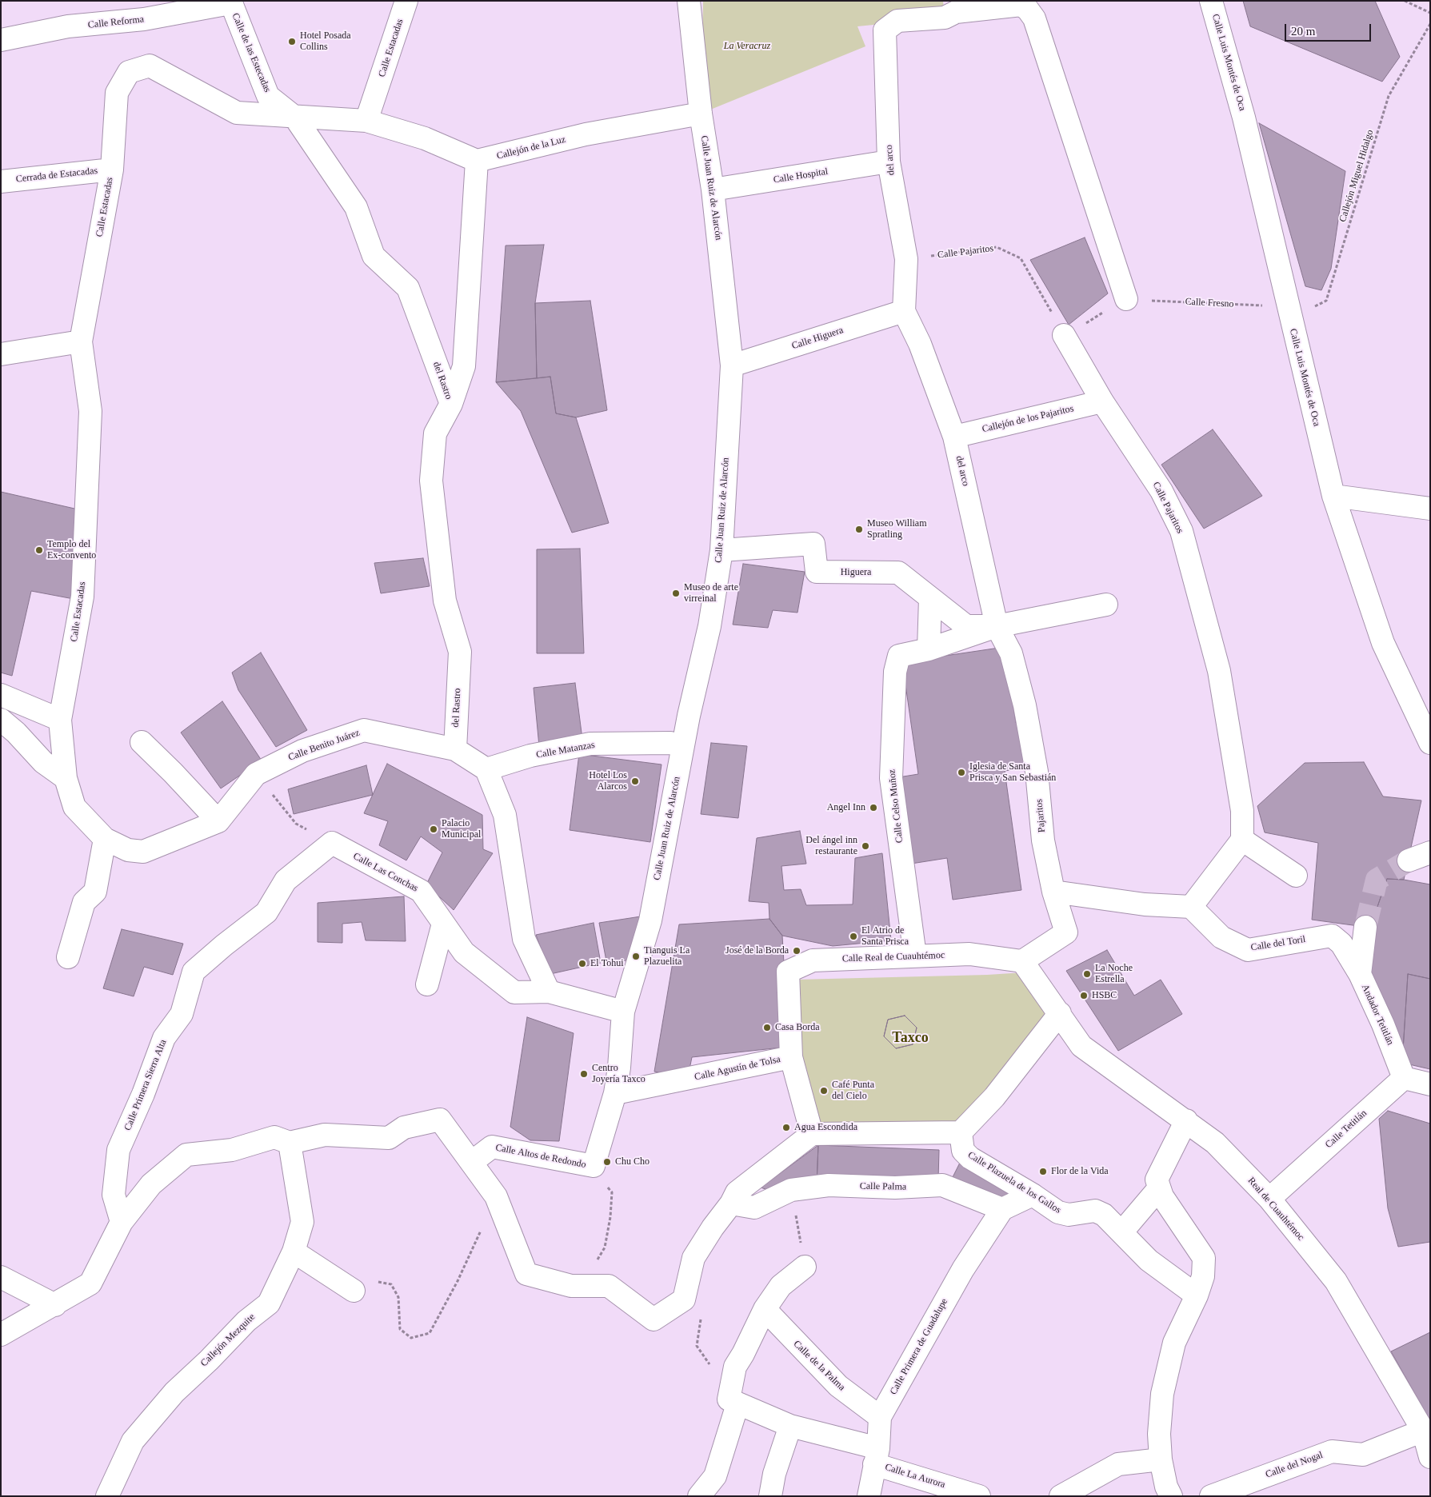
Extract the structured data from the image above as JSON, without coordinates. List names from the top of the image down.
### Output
{
  "streets": {
    "street": [
      "Calle Reforma",
      "Calle Estacadas",
      "Calle de las Estecadas",
      "Calle Luis Montés de Oca",
      "Callejón de la Luz",
      "del arco",
      "Cerrada de Estacadas",
      "Calle Hospital",
      "Calle Juan Ruiz de Alarcón",
      "Calle Pajaritos",
      "Calle Higuera",
      "del Rastro",
      "Callejón de los Pajaritos",
      "Higuera",
      "Calle Benito Juárez",
      "Calle Matanzas",
      "Calle Celso Muñoz",
      "Pajaritos",
      "Calle Las Conchas",
      "Calle del Toril",
      "Calle Real de Cuauhtémoc",
      "Andador Tetitlán",
      "Calle Agustín de Tolsa",
      "Calle Primera Sierra Alta",
      "Calle Tetitlán",
      "Calle Altos de Redondo",
      "Calle Plazuela de los Gallos",
      "Calle Palma",
      "Real de Cuauhtémoc",
      "Callejón Mezquite",
      "Calle Primera de Guadalupe",
      "Calle de la Palma",
      "Calle del Nogal",
      "Calle La Aurora"
    ],
    "path": ["Callejón Miguel Hidalgo", "Calle Fresno"]
  },
  "crossings": [
    ["Calle Reforma", "Calle de las Estecadas"],
    ["Calle Estacadas", "Calle de las Estecadas"],
    ["Calle Estacadas", "Cerrada de Estacadas"],
    ["Calle Estacadas", "del Rastro"],
    ["Calle Estacadas", "Calle Benito Juárez"],
    ["Calle de las Estecadas", "del Rastro"],
    ["Calle Luis Montés de Oca", "Callejón Miguel Hidalgo"],
    ["Calle Luis Montés de Oca", "Calle Fresno"],
    ["Callejón de la Luz", "Calle Juan Ruiz de Alarcón"],
    ["del arco", "Calle Hospital"],
    ["del arco", "Calle Pajaritos"],
    ["del arco", "Calle Fresno"],
    ["del arco", "Calle Higuera"],
    ["del arco", "Callejón de los Pajaritos"],
    ["del arco", "Higuera"],
    ["del arco", "Pajaritos"],
    ["Calle Hospital", "Calle Juan Ruiz de Alarcón"],
    ["Callejón Miguel Hidalgo", "Calle Fresno"],
    ["Calle Juan Ruiz de Alarcón", "Calle Higuera"],
    ["Calle Juan Ruiz de Alarcón", "Higuera"],
    ["Calle Juan Ruiz de Alarcón", "Calle Las Conchas"],
    ["Calle Juan Ruiz de Alarcón", "Calle Agustín de Tolsa"],
    ["Calle Juan Ruiz de Alarcón", "Calle Altos de Redondo"],
    ["Calle Pajaritos", "Callejón de los Pajaritos"],
    ["del Rastro", "Calle Benito Juárez"],
    ["Higuera", "Pajaritos"],
    ["Calle Benito Juárez", "Calle Matanzas"],
    ["Calle Celso Muñoz", "Calle Real de Cuauhtémoc"],
    ["Pajaritos", "Calle Real de Cuauhtémoc"],
    ["Calle Las Conchas", "Calle Primera Sierra Alta"],
    ["Calle del Toril", "Andador Tetitlán"],
    ["Calle Real de Cuauhtémoc", "Calle Agustín de Tolsa"],
    ["Andador Tetitlán", "Calle Tetitlán"],
    ["Calle Tetitlán", "Real de Cuauhtémoc"],
    ["Calle Palma", "Calle Primera de Guadalupe"],
    ["Real de Cuauhtémoc", "Calle del Nogal"],
    ["Calle Primera de Guadalupe", "Calle de la Palma"],
    ["Calle Primera de Guadalupe", "Calle La Aurora"]
  ],
  "districts": ["Taxco"],
  "parks": ["La Veracruz"],
  "places": [
    "Hotel Posada Collins",
    "Museo William Spratling",
    "Templo del Ex-convento",
    "Museo de arte virreinal",
    "Iglesia de Santa Prisca y San Sebastián",
    "Hotel Los Alarcos",
    "Angel Inn",
    "Palacio Municipal",
    "Del ángel inn restaurante",
    "El Atrio de Santa Prisca",
    "José de la Borda",
    "Tianguis La Plazuelita",
    "El Tohui",
    "La Noche Estrella",
    "HSBC",
    "Casa Borda",
    "Centro Joyería Taxco",
    "Café Punta del Cielo",
    "Agua Escondida",
    "Chu Cho",
    "Flor de la Vida"
  ],
  "scale_bar": "20 m"
}
